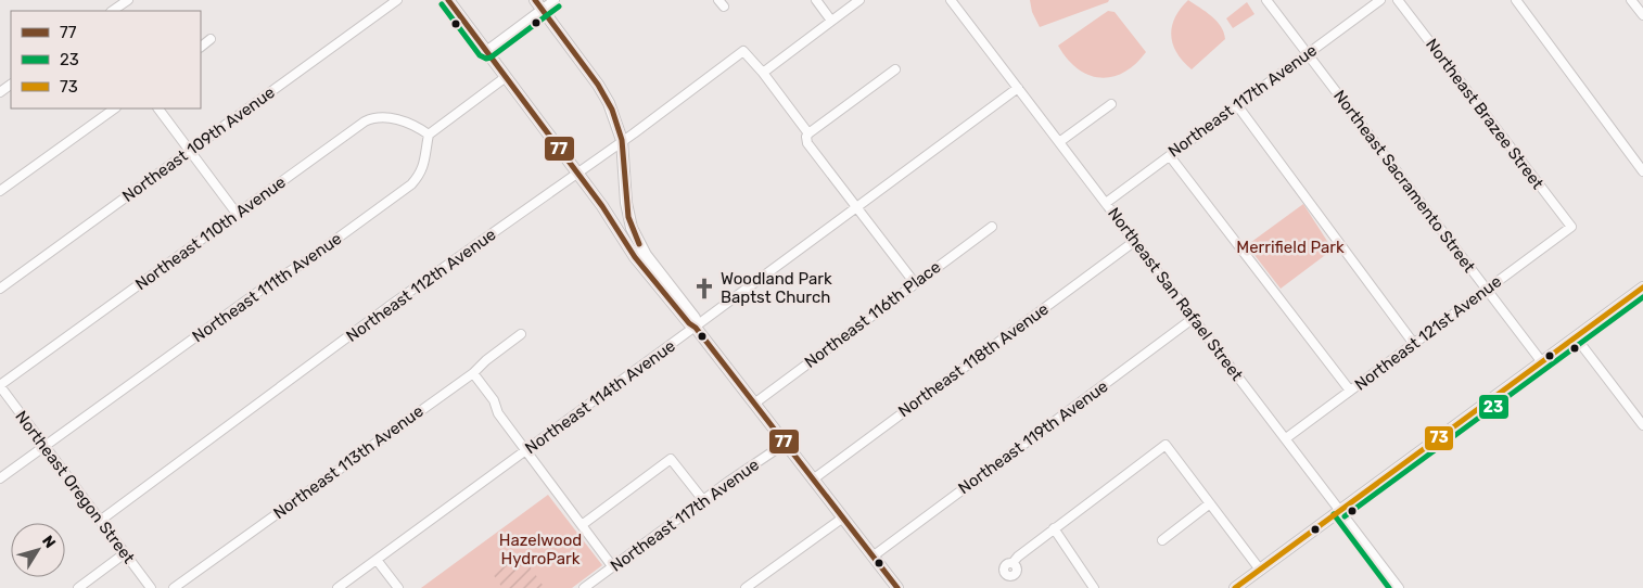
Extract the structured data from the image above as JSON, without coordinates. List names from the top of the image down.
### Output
{
  "streets": {
    "street": [
      "Northeast 117th Avenue",
      "Northeast Brazee Street",
      "Northeast 109th Avenue",
      "Northeast Sacramento Street",
      "Northeast 110th Avenue",
      "Northeast 112th Avenue",
      "Northeast 111th Avenue",
      "Northeast San Rafael Street",
      "Northeast 116th Place",
      "Northeast 121st Avenue",
      "Northeast 118th Avenue",
      "Northeast 114th Avenue",
      "Northeast 119th Avenue",
      "Northeast 113th Avenue",
      "Northeast Oregon Street"
    ]
  },
  "crossings": [
    ["Northeast 117th Avenue", "Northeast Sacramento Street"],
    ["Northeast 117th Avenue", "Northeast San Rafael Street"],
    ["Northeast Brazee Street", "Northeast 121st Avenue"],
    ["Northeast Sacramento Street", "Northeast 121st Avenue"],
    ["Northeast 110th Avenue", "Northeast 111th Avenue"],
    ["Northeast 110th Avenue", "Northeast Oregon Street"],
    ["Northeast 112th Avenue", "Northeast Oregon Street"],
    ["Northeast 111th Avenue", "Northeast Oregon Street"],
    ["Northeast San Rafael Street", "Northeast 121st Avenue"],
    ["Northeast San Rafael Street", "Northeast 118th Avenue"],
    ["Northeast San Rafael Street", "Northeast 114th Avenue"],
    ["Northeast San Rafael Street", "Northeast 119th Avenue"]
  ],
  "parks": ["Merrifield Park", "Hazelwood HydroPark"],
  "places": {
    "church": ["Woodland Park Baptst Church"]
  },
  "lines": ["transit line 77", "transit line 23", "transit line 73"],
  "legend": ["77", "23", "73"],
  "north": "top right"
}
